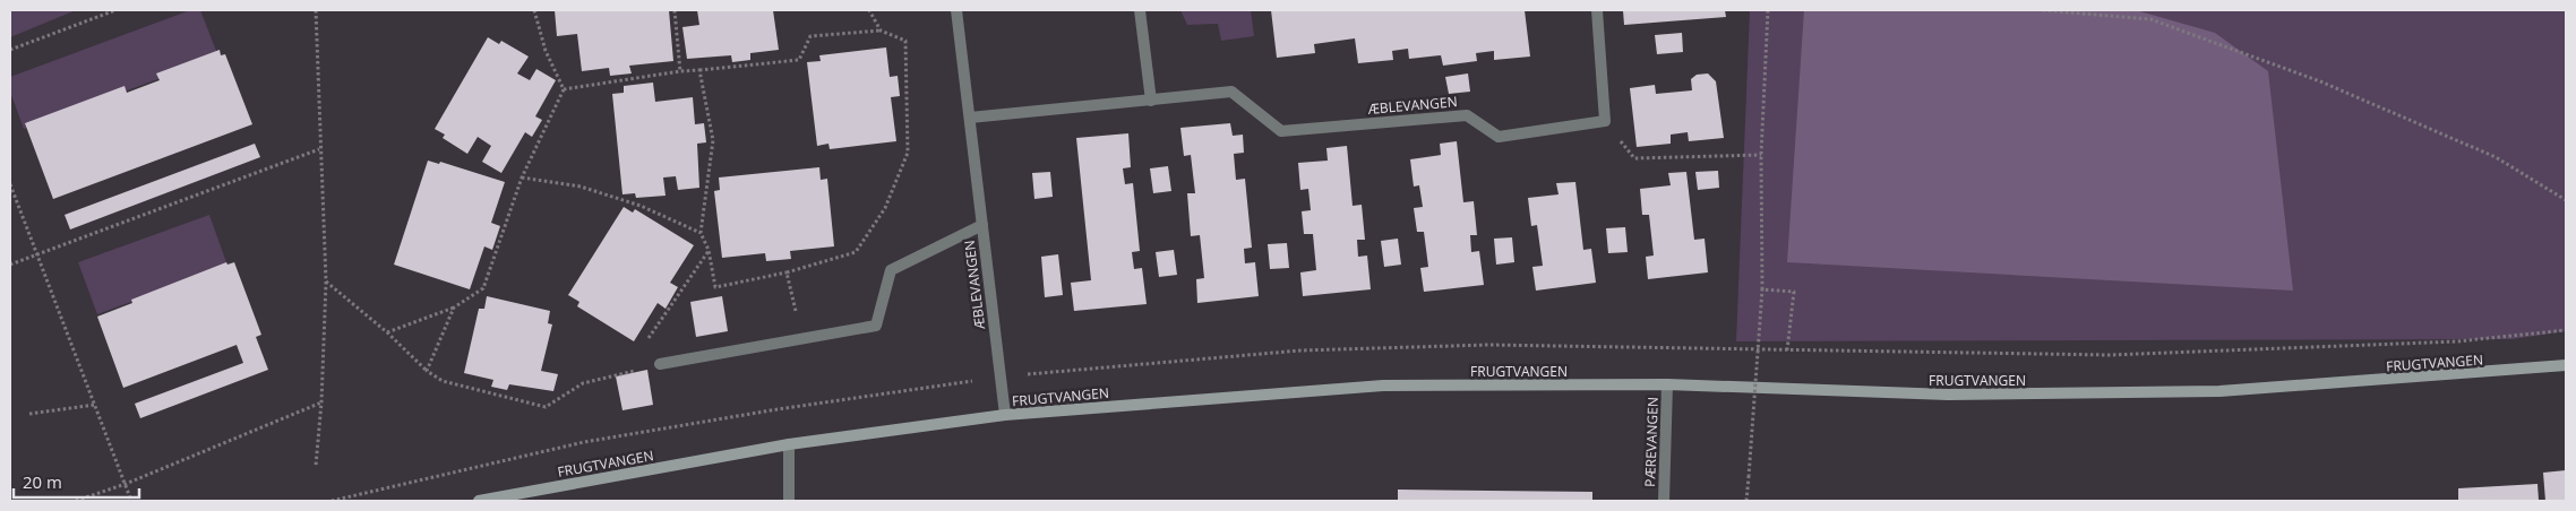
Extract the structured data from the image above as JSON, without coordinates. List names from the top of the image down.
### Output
{
  "streets": {
    "street": ["ÆBLEVANGEN", "FRUGTVANGEN", "PÆREVANGEN"]
  },
  "crossings": [
    ["ÆBLEVANGEN", "FRUGTVANGEN"],
    ["FRUGTVANGEN", "PÆREVANGEN"]
  ],
  "scale_bar": "20 m"
}
